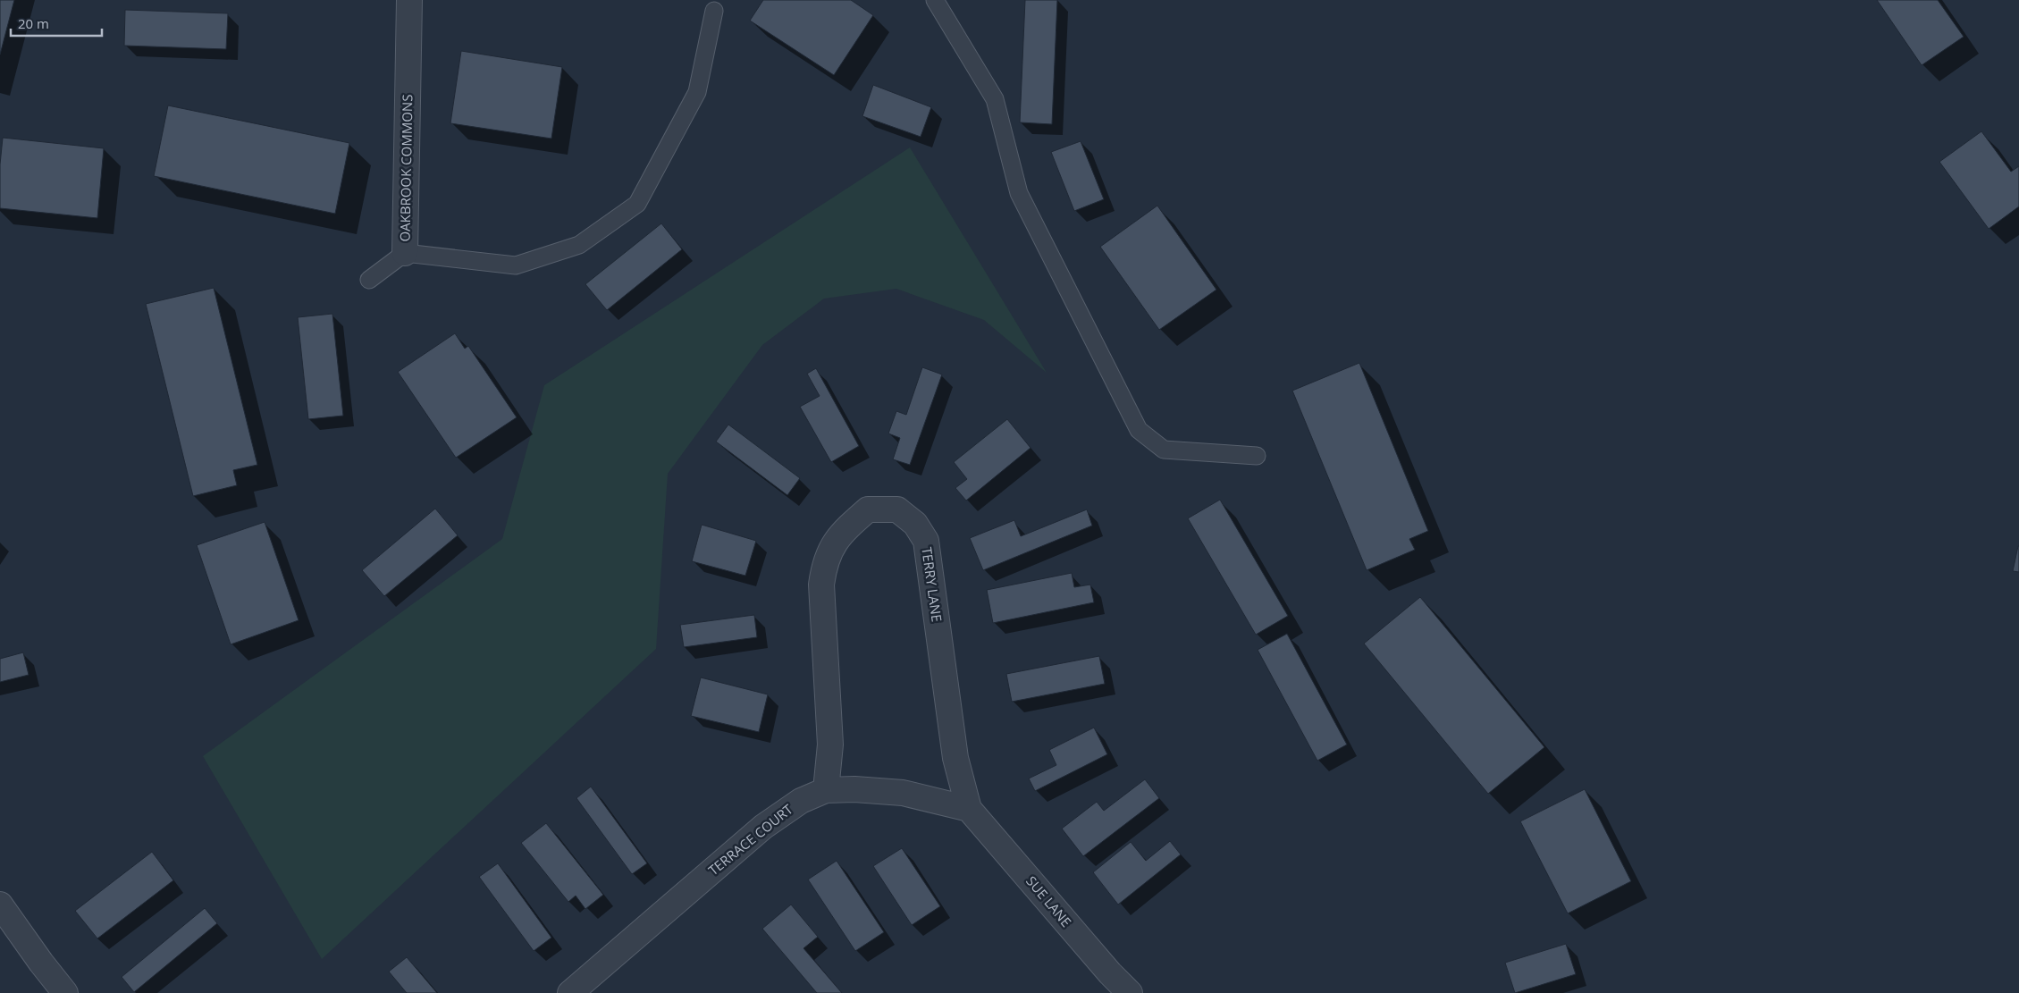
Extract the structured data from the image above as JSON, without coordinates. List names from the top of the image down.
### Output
{
  "streets": {
    "street": [
      "OAKBROOK COMMONS",
      "TERRY LANE",
      "TERRACE COURT",
      "SUE LANE"
    ]
  },
  "crossings": [
    ["TERRY LANE", "TERRACE COURT"],
    ["TERRY LANE", "SUE LANE"],
    ["TERRACE COURT", "SUE LANE"]
  ],
  "scale_bar": "20 m"
}
